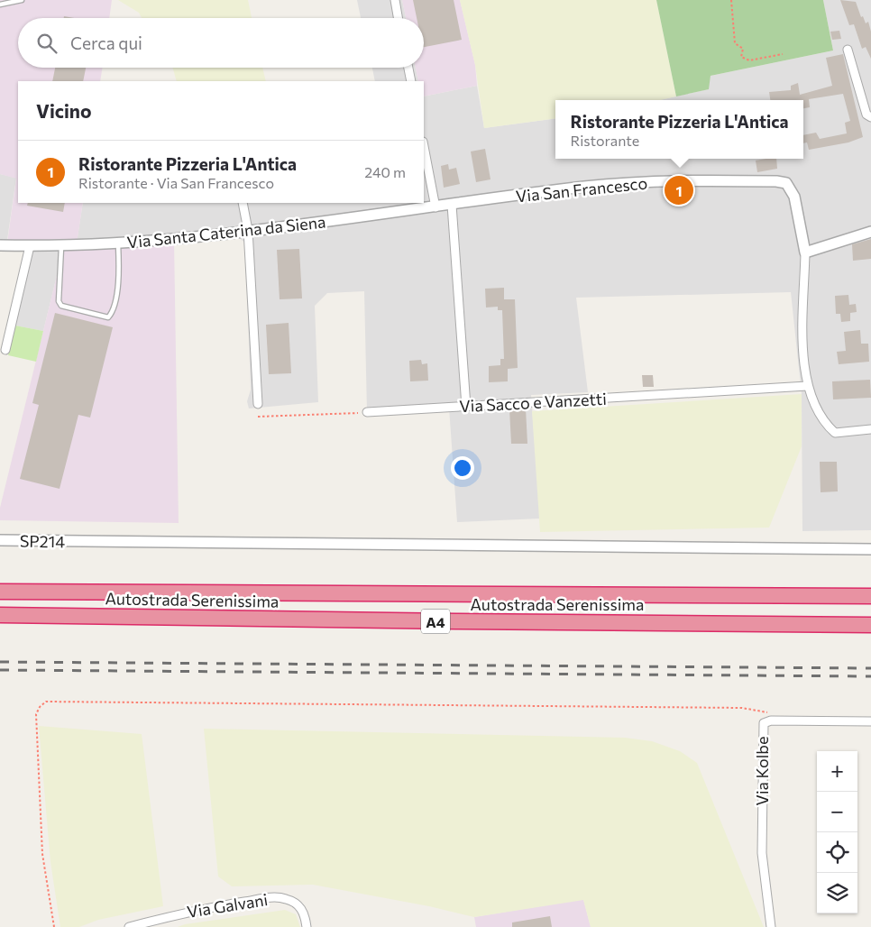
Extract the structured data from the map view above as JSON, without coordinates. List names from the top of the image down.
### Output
{
  "streets": {
    "highway": ["Autostrada Serenissima", "A4"],
    "street": [
      "Via San Francesco",
      "Via Santa Caterina da Siena",
      "Via Sacco e Vanzetti",
      "SP214",
      "Via Kolbe",
      "Via Galvani"
    ]
  },
  "crossings": [
    ["Via San Francesco", "Via Santa Caterina da Siena"]
  ],
  "page": {
    "search": "Cerca qui",
    "heading": "Vicino",
    "popup": ["Ristorante Pizzeria L'Antica", "Ristorante"],
    "list": [
      {
        "mark": "1",
        "name": "Ristorante Pizzeria L'Antica",
        "note": "Ristorante · Via San Francesco",
        "value": "240 m"
      }
    ],
    "pins": "1",
    "map_buttons": ["+", "−"]
  }
}
